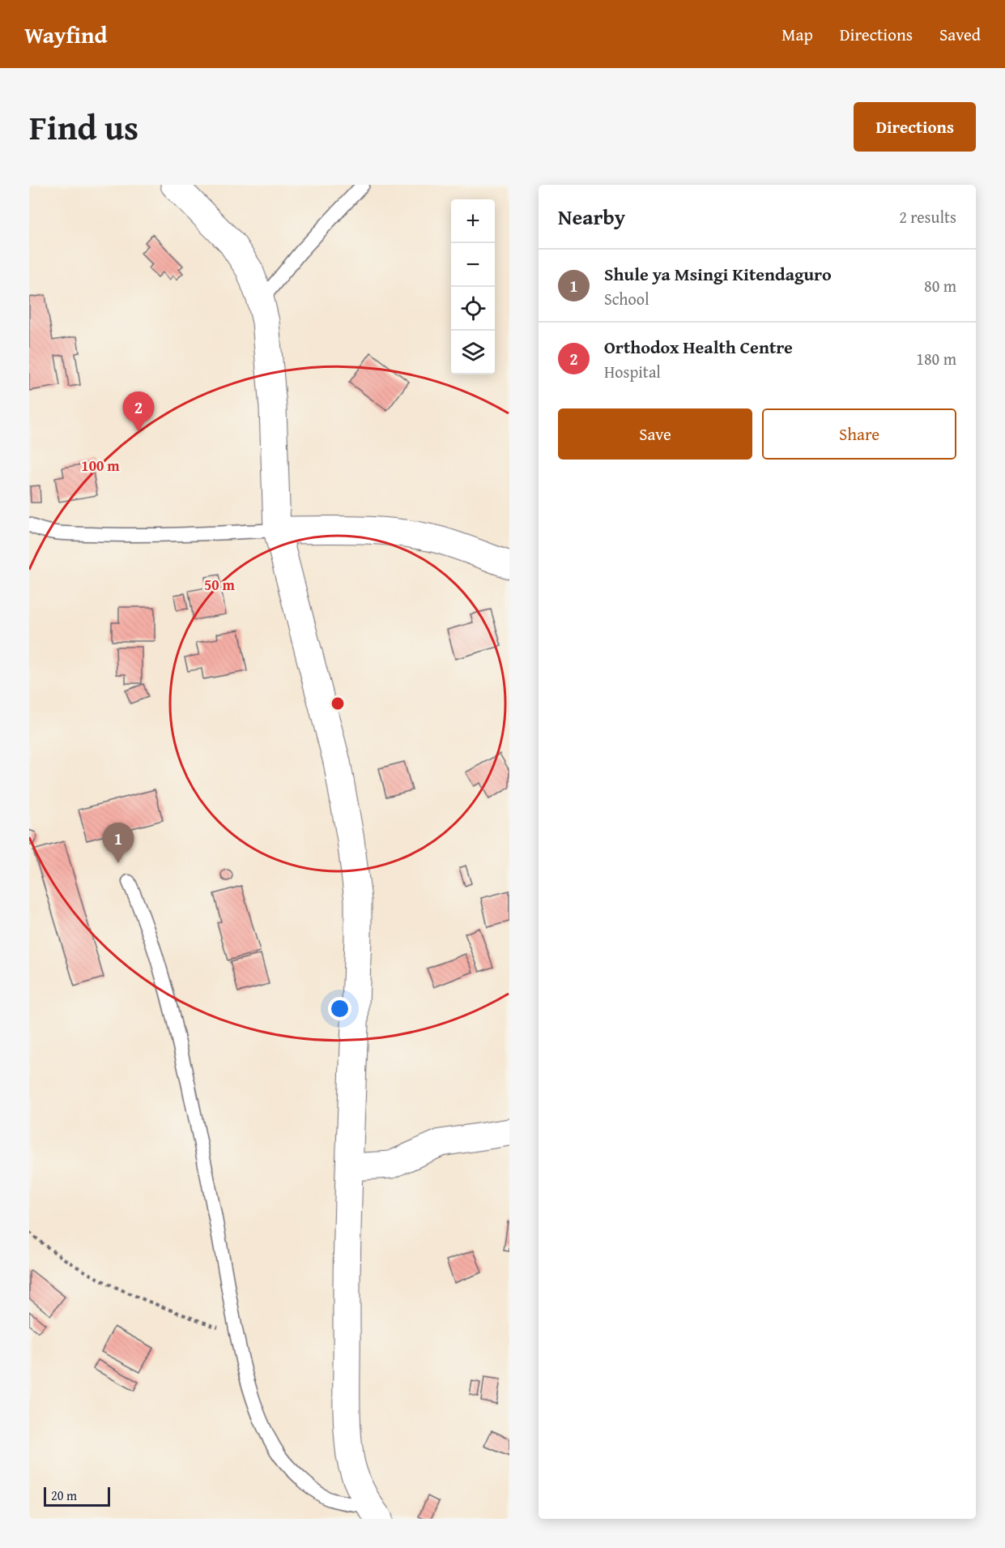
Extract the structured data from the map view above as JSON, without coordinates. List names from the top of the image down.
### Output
{
  "scale_bar": "20 m",
  "page": {
    "header": "Wayfind",
    "nav": ["Map", "Directions", "Saved"],
    "title": "Find us",
    "buttons": [
      "Directions",
      ["Save", "Share"]
    ],
    "heading": ["Nearby", "2 results"],
    "map_buttons": ["+", "−"],
    "list": [
      {
        "mark": "1",
        "name": "Shule ya Msingi Kitendaguro",
        "note": "School",
        "value": "80 m"
      },
      {
        "mark": "2",
        "name": "Orthodox Health Centre",
        "note": "Hospital",
        "value": "180 m"
      }
    ],
    "pins": ["2", "1"],
    "scale": "20 m"
  },
  "rings": ["100 m", "50 m"]
}
